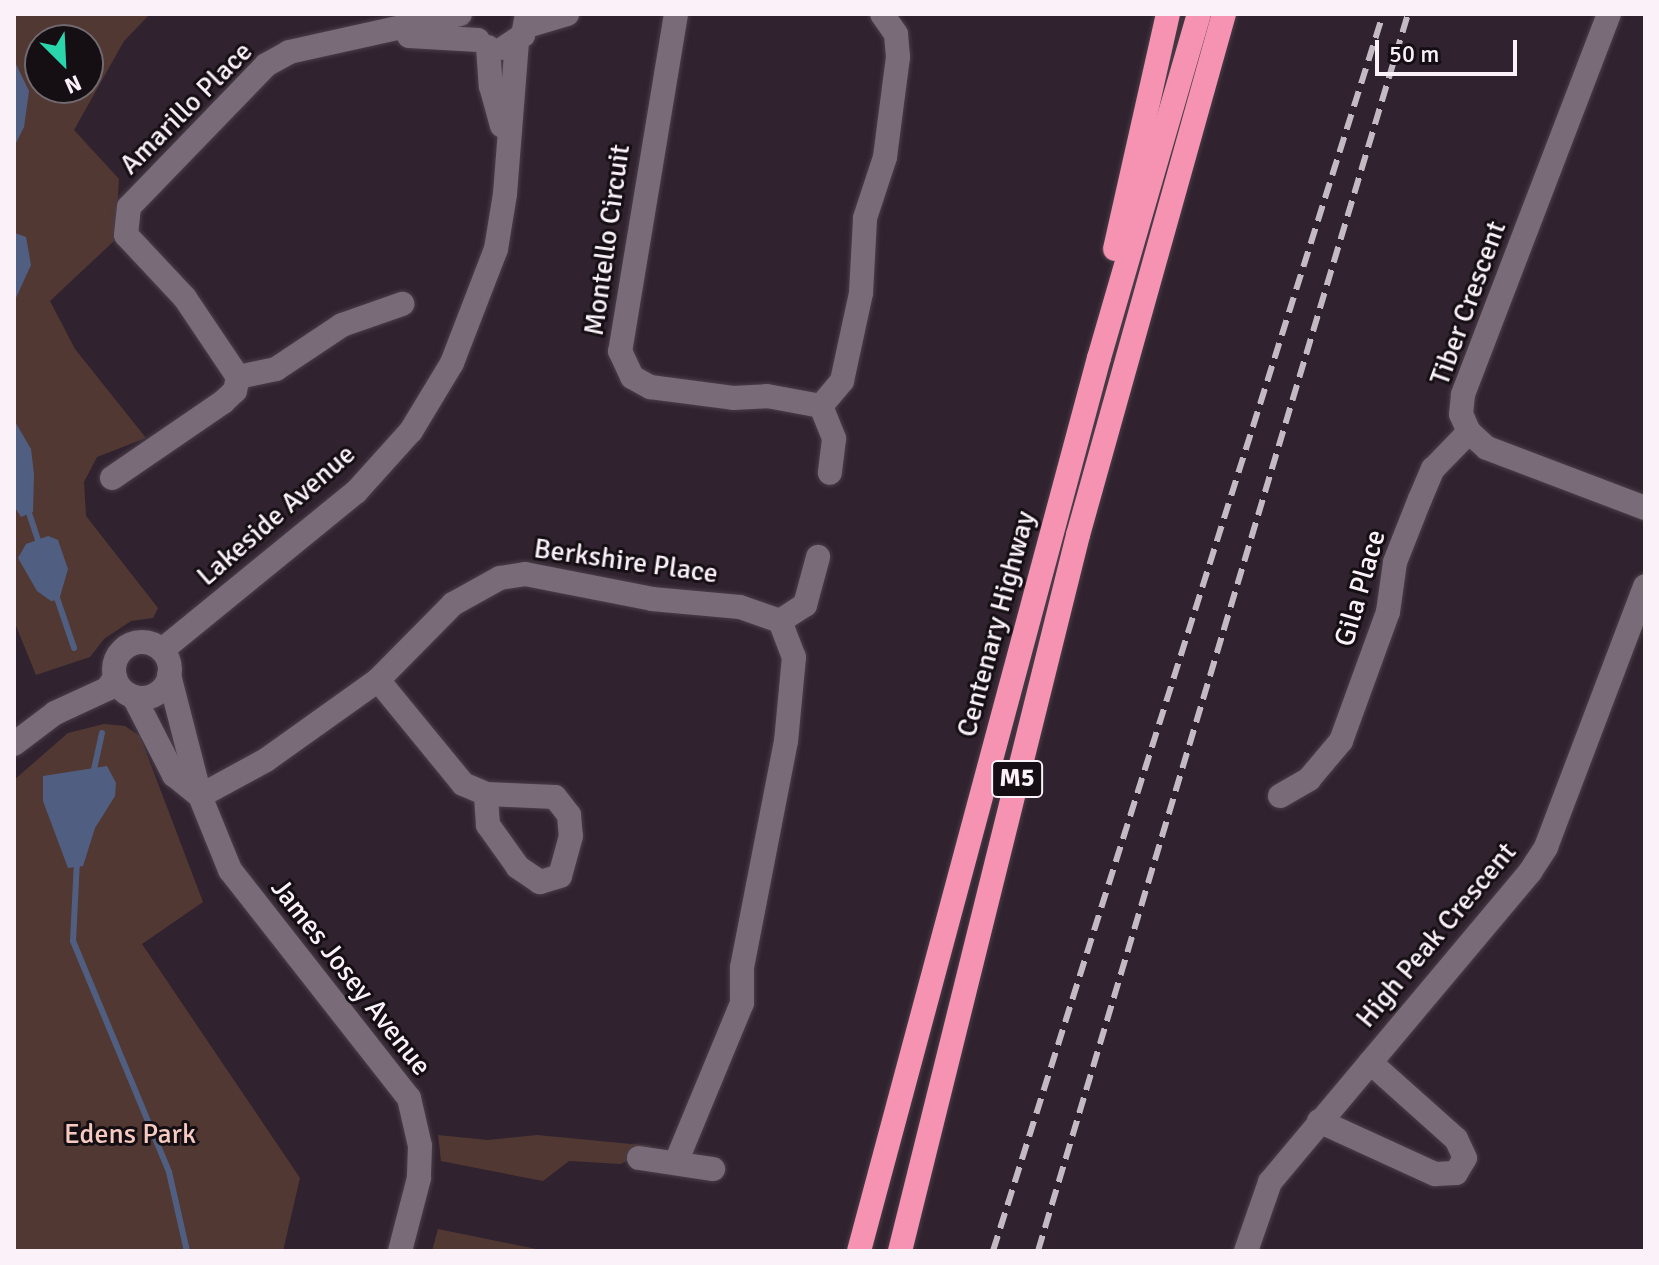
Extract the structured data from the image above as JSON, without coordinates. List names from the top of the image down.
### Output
{
  "streets": {
    "highway": ["Centenary Highway", "M5"],
    "street": [
      "Amarillo Place",
      "Montello Circuit",
      "Tiber Crescent",
      "Lakeside Avenue",
      "Berkshire Place",
      "Gila Place",
      "High Peak Crescent",
      "James Josey Avenue"
    ]
  },
  "crossings": [
    ["Amarillo Place", "Lakeside Avenue"],
    ["Tiber Crescent", "Gila Place"],
    ["Lakeside Avenue", "James Josey Avenue"],
    ["Berkshire Place", "James Josey Avenue"]
  ],
  "parks": ["Edens Park"],
  "scale_bar": "50 m",
  "north": "bottom right"
}
